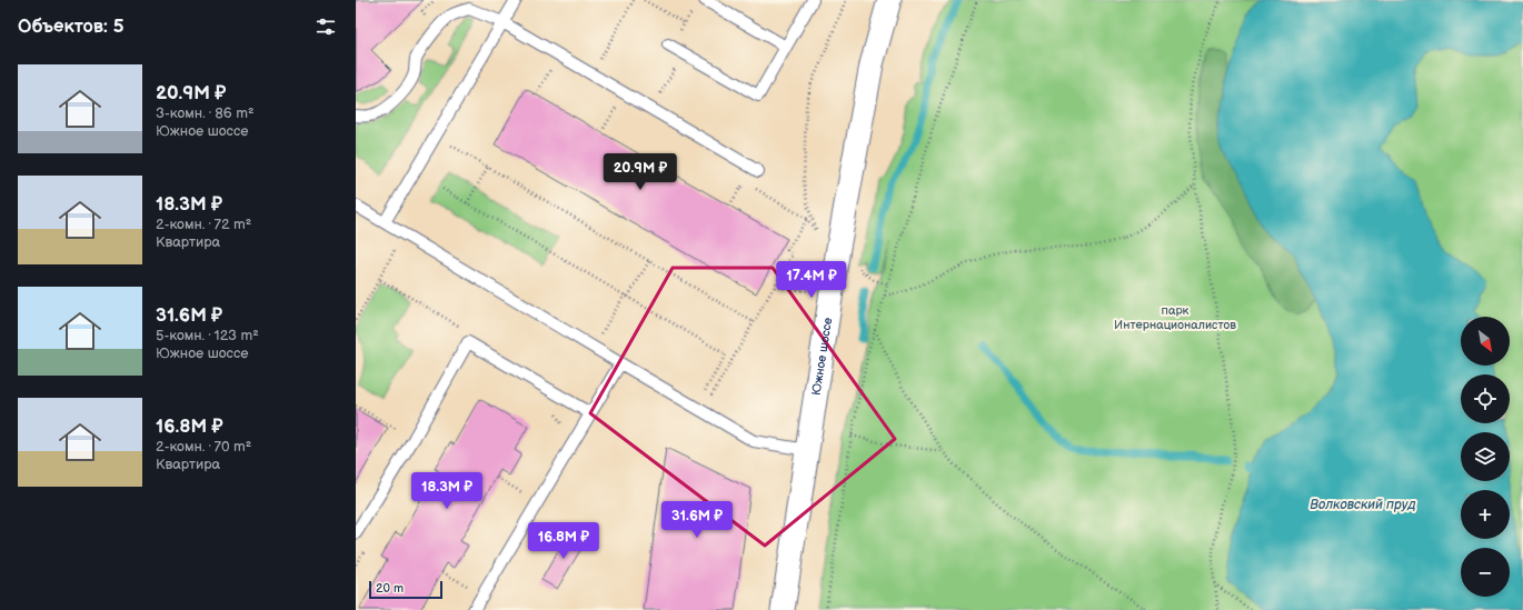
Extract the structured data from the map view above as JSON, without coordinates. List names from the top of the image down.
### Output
{
  "streets": {
    "street": ["Южное шоссе"]
  },
  "water": ["Волковский пруд"],
  "parks": ["парк Интернационалистов"],
  "scale_bar": "20 m",
  "north": "bottom right",
  "page": {
    "heading": "Объектов: 5",
    "list": [
      {
        "name": "20.9M ₽",
        "note": "3-комн. · 86 m² · Южное шоссе"
      },
      {
        "name": "18.3M ₽",
        "note": "2-комн. · 72 m² · Квартира"
      },
      {
        "name": "31.6M ₽",
        "note": "5-комн. · 123 m² · Южное шоссе"
      },
      {
        "name": "16.8M ₽",
        "note": "2-комн. · 70 m² · Квартира"
      }
    ],
    "price": [
      "20.9M ₽",
      "17.4M ₽",
      "18.3M ₽",
      "31.6M ₽",
      "16.8M ₽"
    ],
    "map_buttons": ["+", "−"],
    "scale": "20 m"
  }
}
